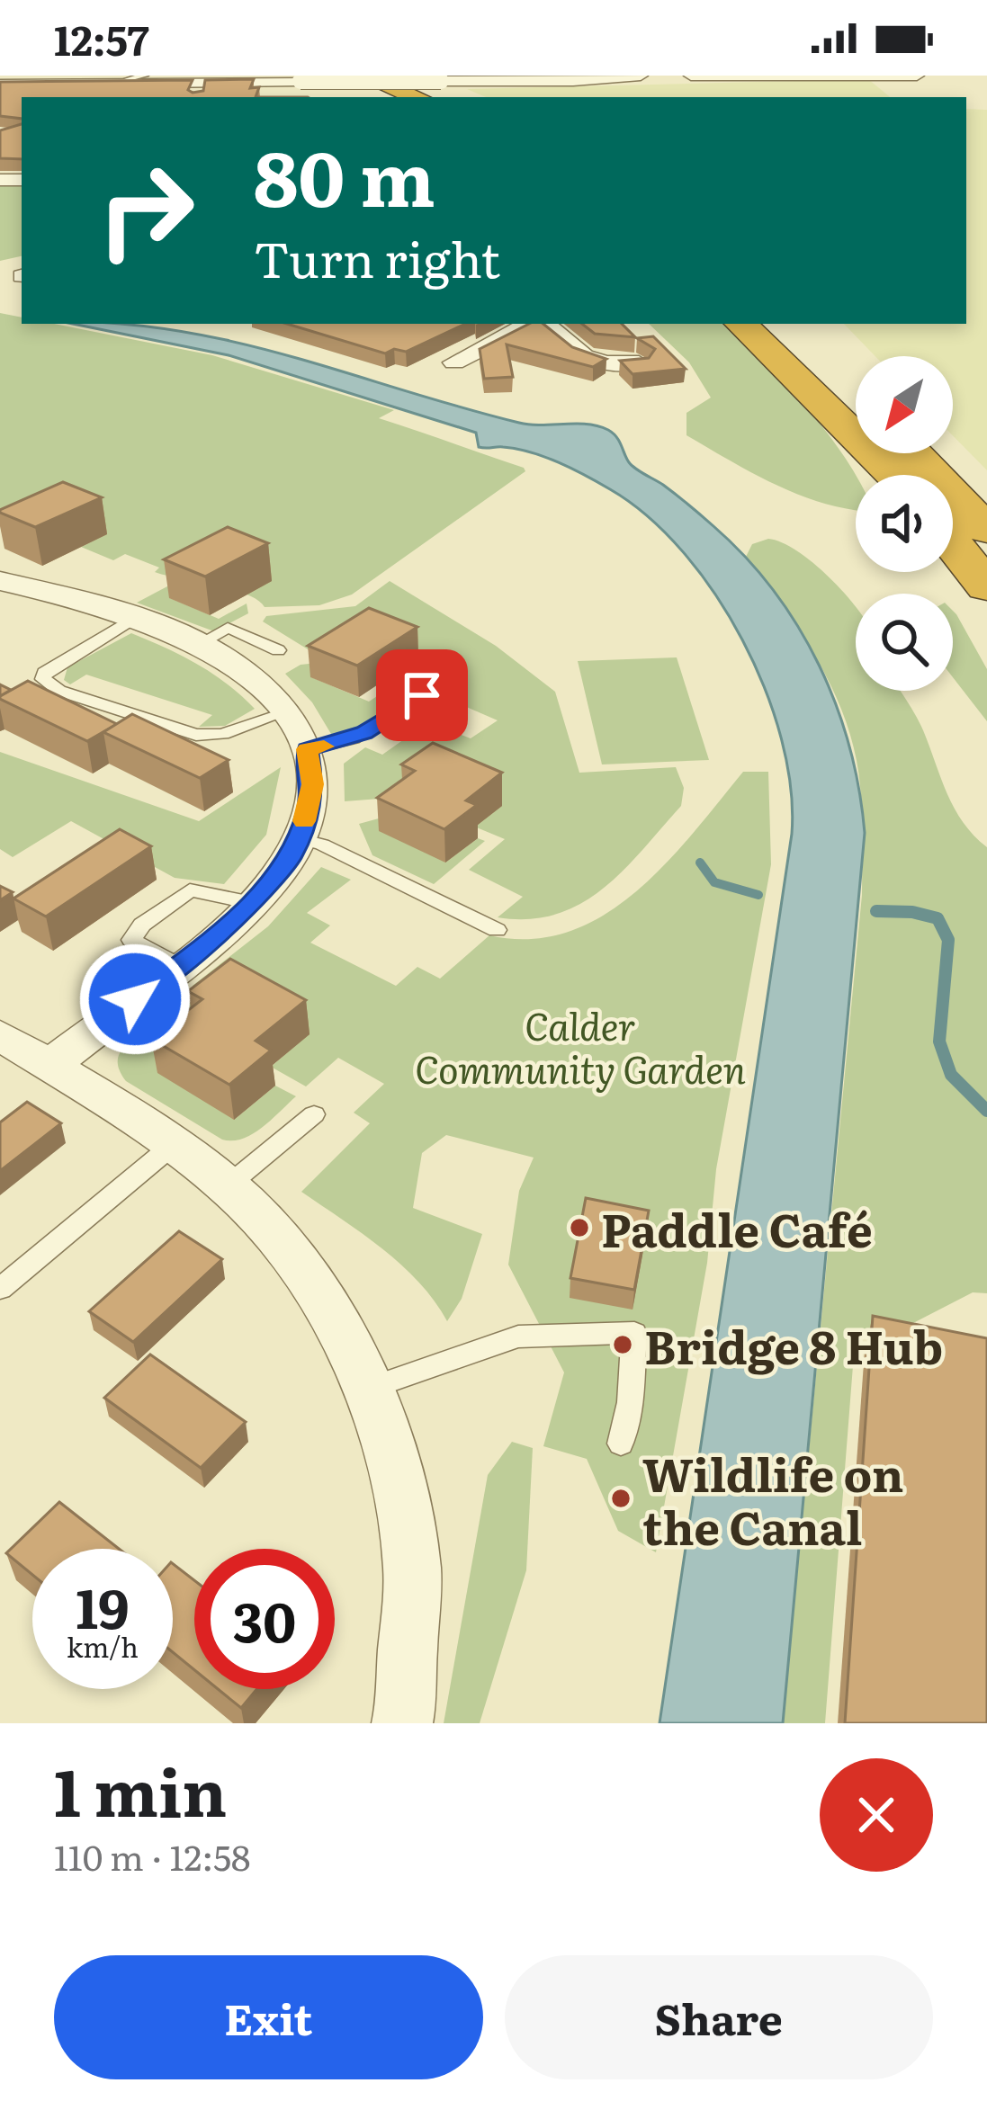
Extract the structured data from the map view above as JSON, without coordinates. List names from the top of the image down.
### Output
{
  "parks": ["Calder Community Garden"],
  "places": ["Paddle Café", "Bridge 8 Hub", "Wildlife on the Canal"],
  "north": "bottom left",
  "page": {
    "status": "12:57",
    "turn": ["80 m", "Turn right"],
    "speed": "19 km/h",
    "limit": "30",
    "heading": ["1 min", "110 m · 12:58"],
    "buttons": ["Exit", "Share"]
  }
}
